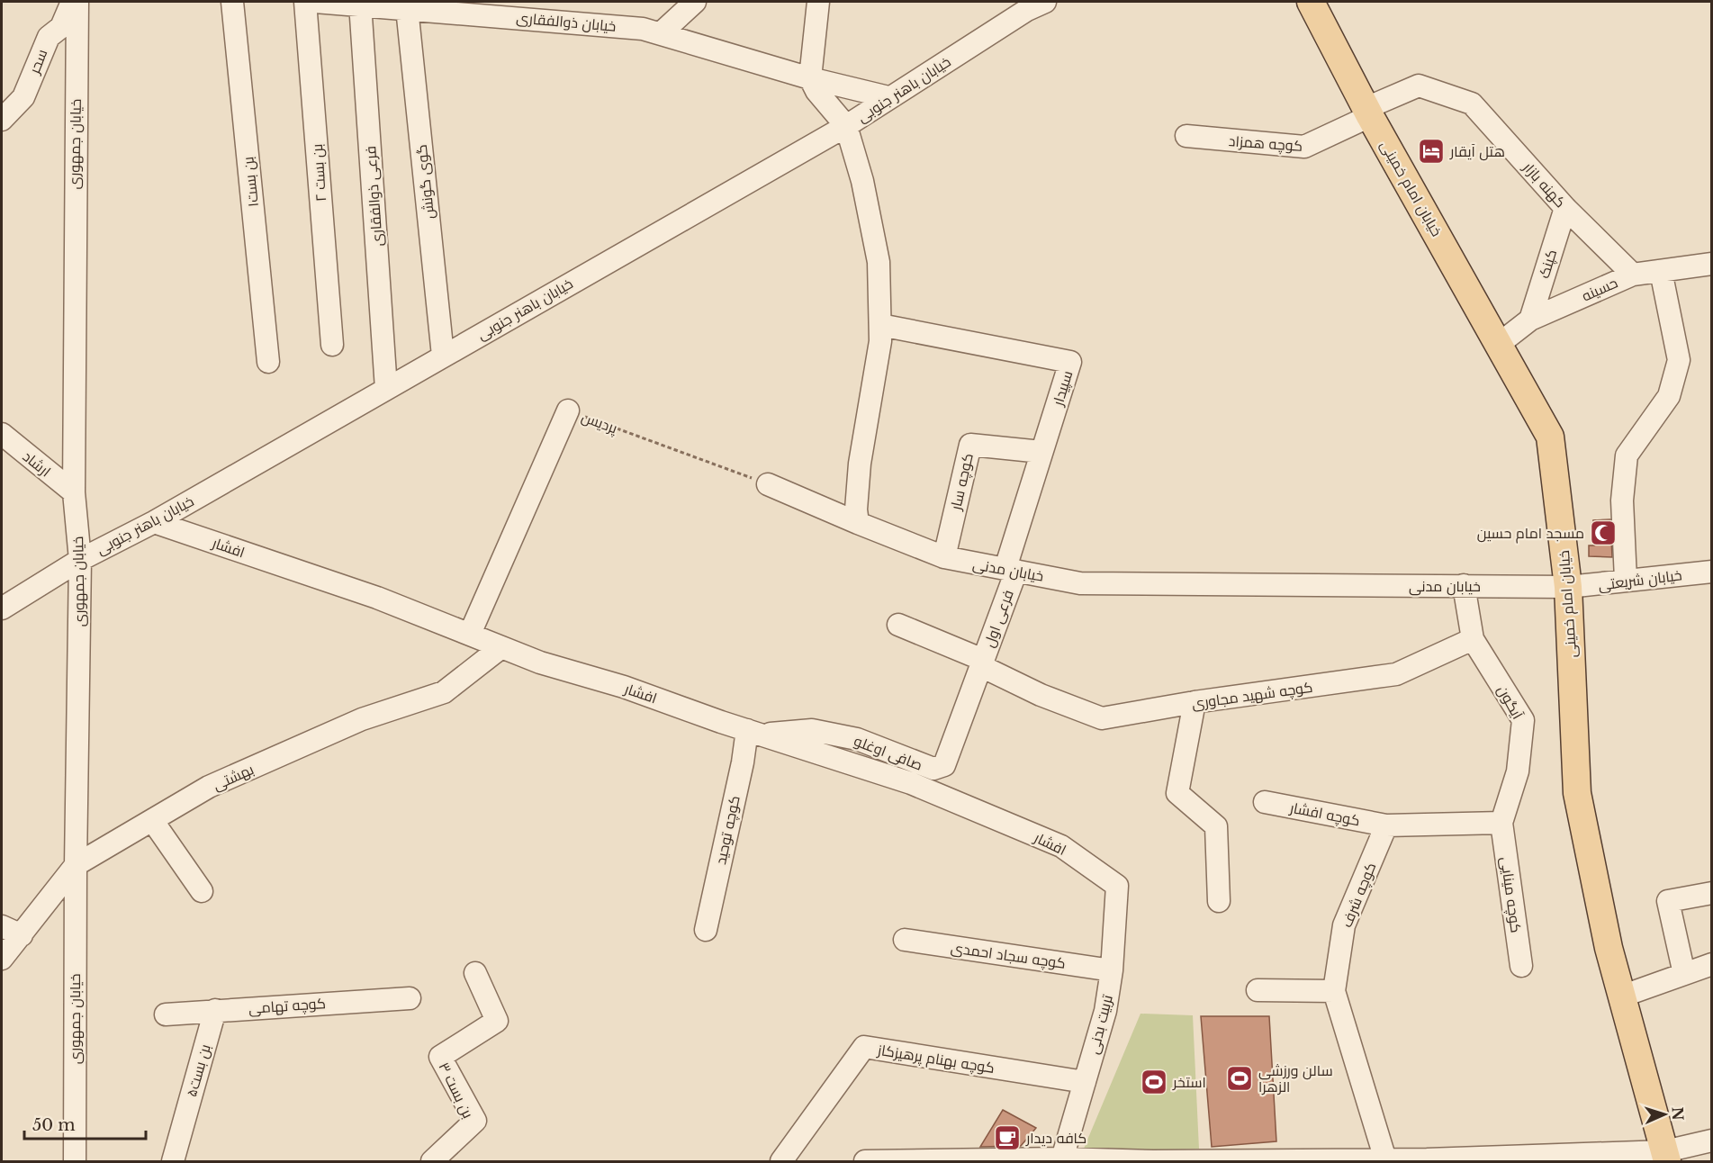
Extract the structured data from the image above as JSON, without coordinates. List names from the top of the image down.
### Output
{
  "streets": {
    "main road": ["خیابان امام خمینی"],
    "street": [
      "خیابان ذوالفقاری",
      "سحر",
      "خیابان باهنر جنوبی",
      "کوچه همزاد",
      "خیابان جمهوری",
      "بن بست ۲",
      "بن بست۱",
      "گوی گونش",
      "کهنه بازار",
      "فرعی ذوالفقاری",
      "کپنک",
      "حسینه",
      "سپیدار",
      "پردیس",
      "ارشاد",
      "کوچه سار",
      "افشار",
      "خیابان مدنی",
      "خیابان شریعتی",
      "فرعی اول",
      "کوچه شهید مجاوری",
      "آیگون",
      "صافی اوغلو",
      "بهشتی",
      "کوچه افشار",
      "کوچه توحید",
      "کوچه شرف",
      "کوچه مینایی",
      "کوچه سجاد احمدی",
      "کوچه تهامی",
      "تربیت بدنی",
      "کوچه بهنام پرهیزکاز",
      "بن بست۵",
      "بن بست ۳"
    ]
  },
  "crossings": [
    ["خیابان ذوالفقاری", "خیابان باهنر جنوبی"],
    ["خیابان ذوالفقاری", "گوی گونش"],
    ["خیابان ذوالفقاری", "فرعی ذوالفقاری"],
    ["خیابان باهنر جنوبی", "خیابان جمهوری"],
    ["خیابان باهنر جنوبی", "گوی گونش"],
    ["خیابان باهنر جنوبی", "فرعی ذوالفقاری"],
    ["خیابان باهنر جنوبی", "افشار"],
    ["کوچه همزاد", "کهنه بازار"],
    ["کوچه همزاد", "خیابان امام خمینی"],
    ["خیابان جمهوری", "ارشاد"],
    ["خیابان جمهوری", "بهشتی"],
    ["کهنه بازار", "خیابان امام خمینی"],
    ["کهنه بازار", "کپنک"],
    ["کهنه بازار", "حسینه"],
    ["خیابان امام خمینی", "حسینه"],
    ["خیابان امام خمینی", "خیابان مدنی"],
    ["خیابان امام خمینی", "خیابان شریعتی"],
    ["کپنک", "حسینه"],
    ["سپیدار", "کوچه سار"],
    ["سپیدار", "خیابان مدنی"],
    ["سپیدار", "فرعی اول"],
    ["پردیس", "افشار"],
    ["کوچه سار", "خیابان مدنی"],
    ["افشار", "صافی اوغلو"],
    ["افشار", "بهشتی"],
    ["افشار", "کوچه توحید"],
    ["افشار", "تربیت بدنی"],
    ["خیابان مدنی", "خیابان شریعتی"],
    ["خیابان مدنی", "فرعی اول"],
    ["فرعی اول", "کوچه شهید مجاوری"],
    ["فرعی اول", "صافی اوغلو"],
    ["کوچه شهید مجاوری", "آیگون"],
    ["کوچه شهید مجاوری", "صافی اوغلو"],
    ["آیگون", "کوچه مینایی"],
    ["صافی اوغلو", "کوچه توحید"],
    ["کوچه افشار", "کوچه شرف"],
    ["کوچه سجاد احمدی", "تربیت بدنی"],
    ["کوچه تهامی", "بن بست۵"],
    ["تربیت بدنی", "کوچه بهنام پرهیزکاز"]
  ],
  "places": {
    "hotel": ["هتل آیقار"],
    "mosque": ["مسجد امام حسین"],
    "sports": ["سالن ورزشی الزهرا", "استخر"],
    "cafe": ["کافه دیدار"]
  },
  "scale_bar": "50 m",
  "north": "right"
}
